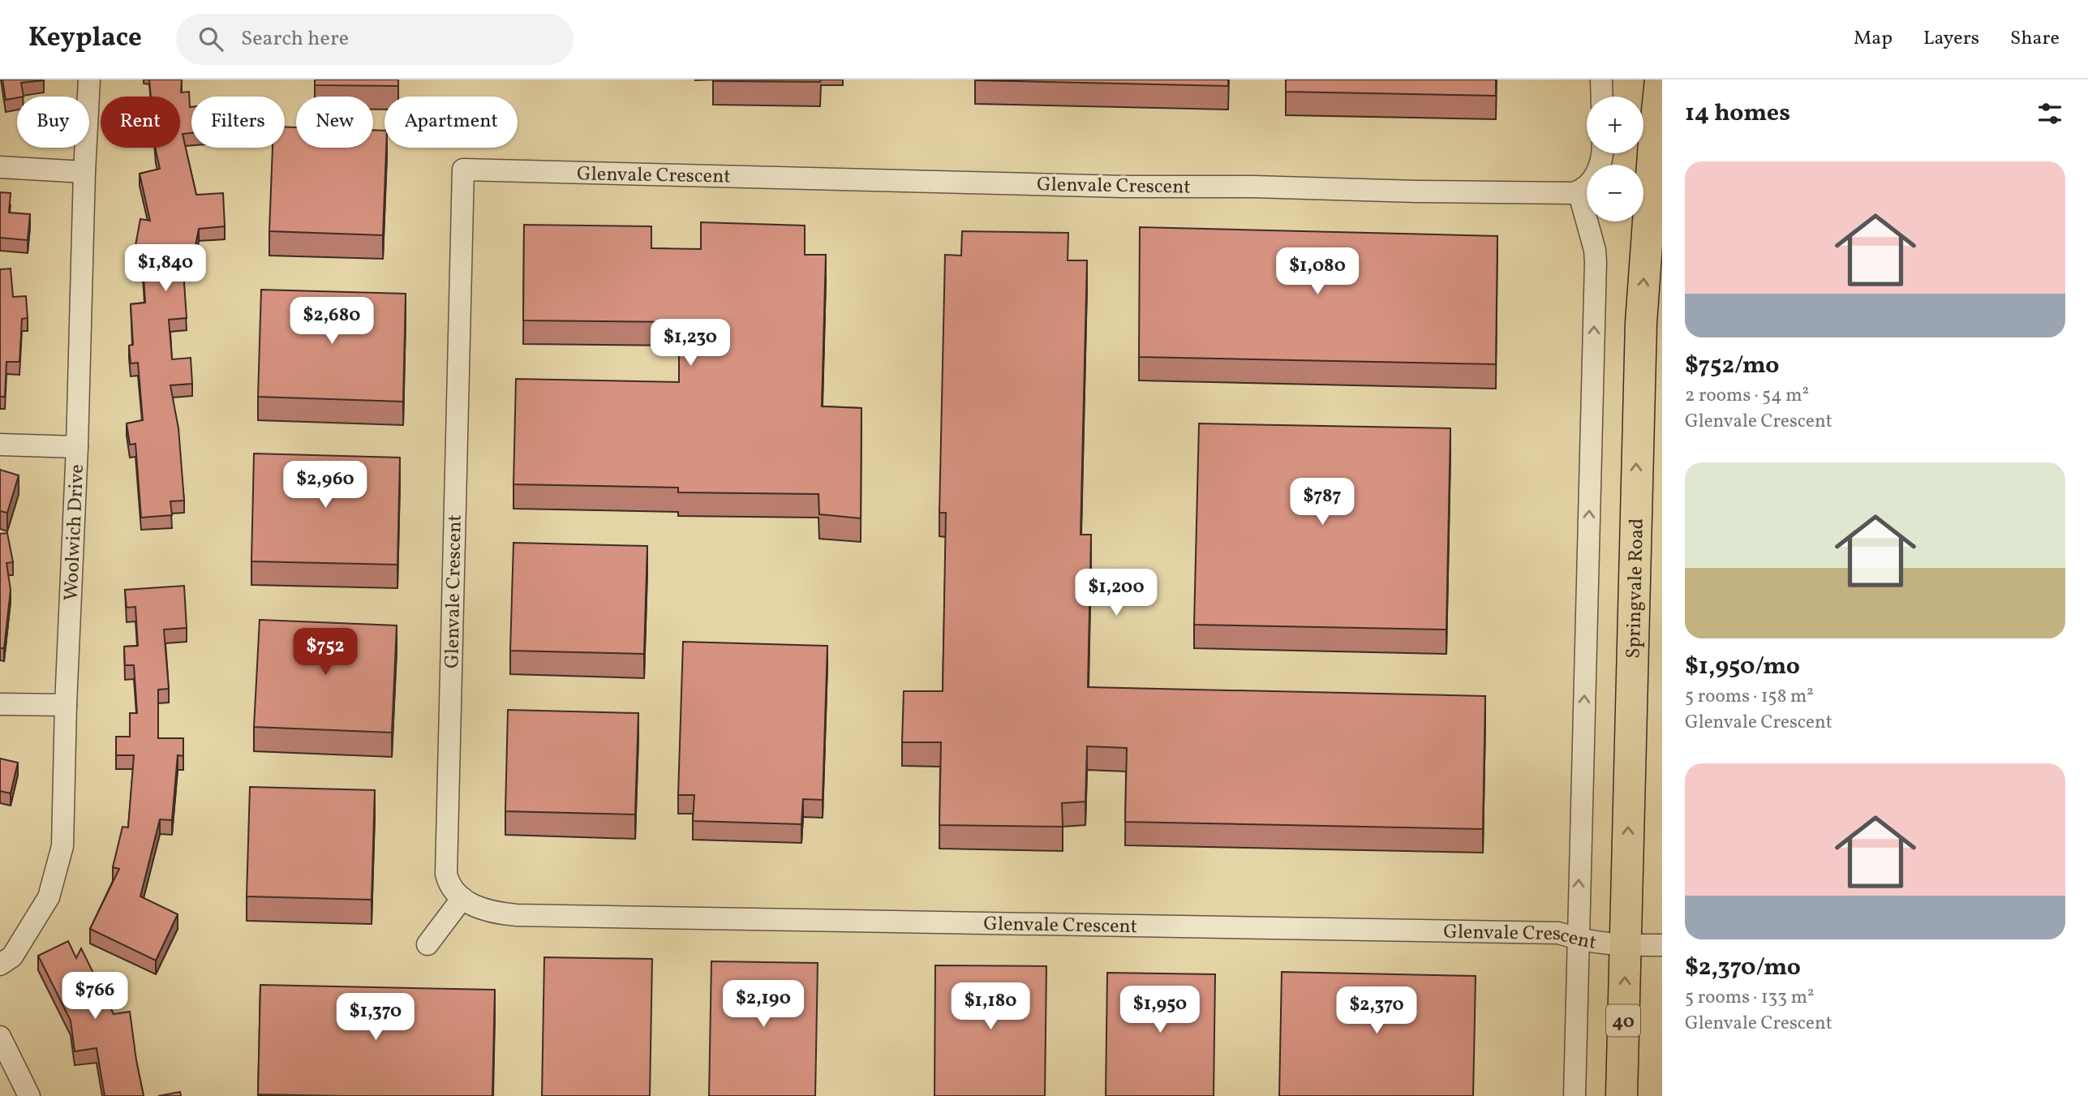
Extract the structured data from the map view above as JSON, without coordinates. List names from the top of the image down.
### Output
{
  "streets": {
    "highway": ["Springvale Road", "40"],
    "street": ["Glenvale Crescent", "Woolwich Drive"]
  },
  "crossings": [
    ["Glenvale Crescent", "Springvale Road"]
  ],
  "one_way": ["Springvale Road"],
  "page": {
    "header": "Keyplace",
    "search": "Search here",
    "nav": ["Map", "Layers", "Share"],
    "heading": "14 homes",
    "map_buttons": ["+", "−"],
    "chip": [
      "Buy",
      "Rent",
      "Filters",
      "New",
      "Apartment"
    ],
    "list": [
      {
        "name": "$752/mo",
        "note": "2 rooms · 54 m² · Glenvale Crescent"
      },
      {
        "name": "$1,950/mo",
        "note": "5 rooms · 158 m² · Glenvale Crescent"
      },
      {
        "name": "$2,370/mo",
        "note": "5 rooms · 133 m² · Glenvale Crescent"
      }
    ],
    "price": [
      "$1,840",
      "$1,080",
      "$2,680",
      "$1,230",
      "$2,960",
      "$787",
      "$1,200",
      "$752",
      "$766",
      "$2,190",
      "$1,180",
      "$1,950",
      "$2,370",
      "$1,370"
    ]
  }
}
